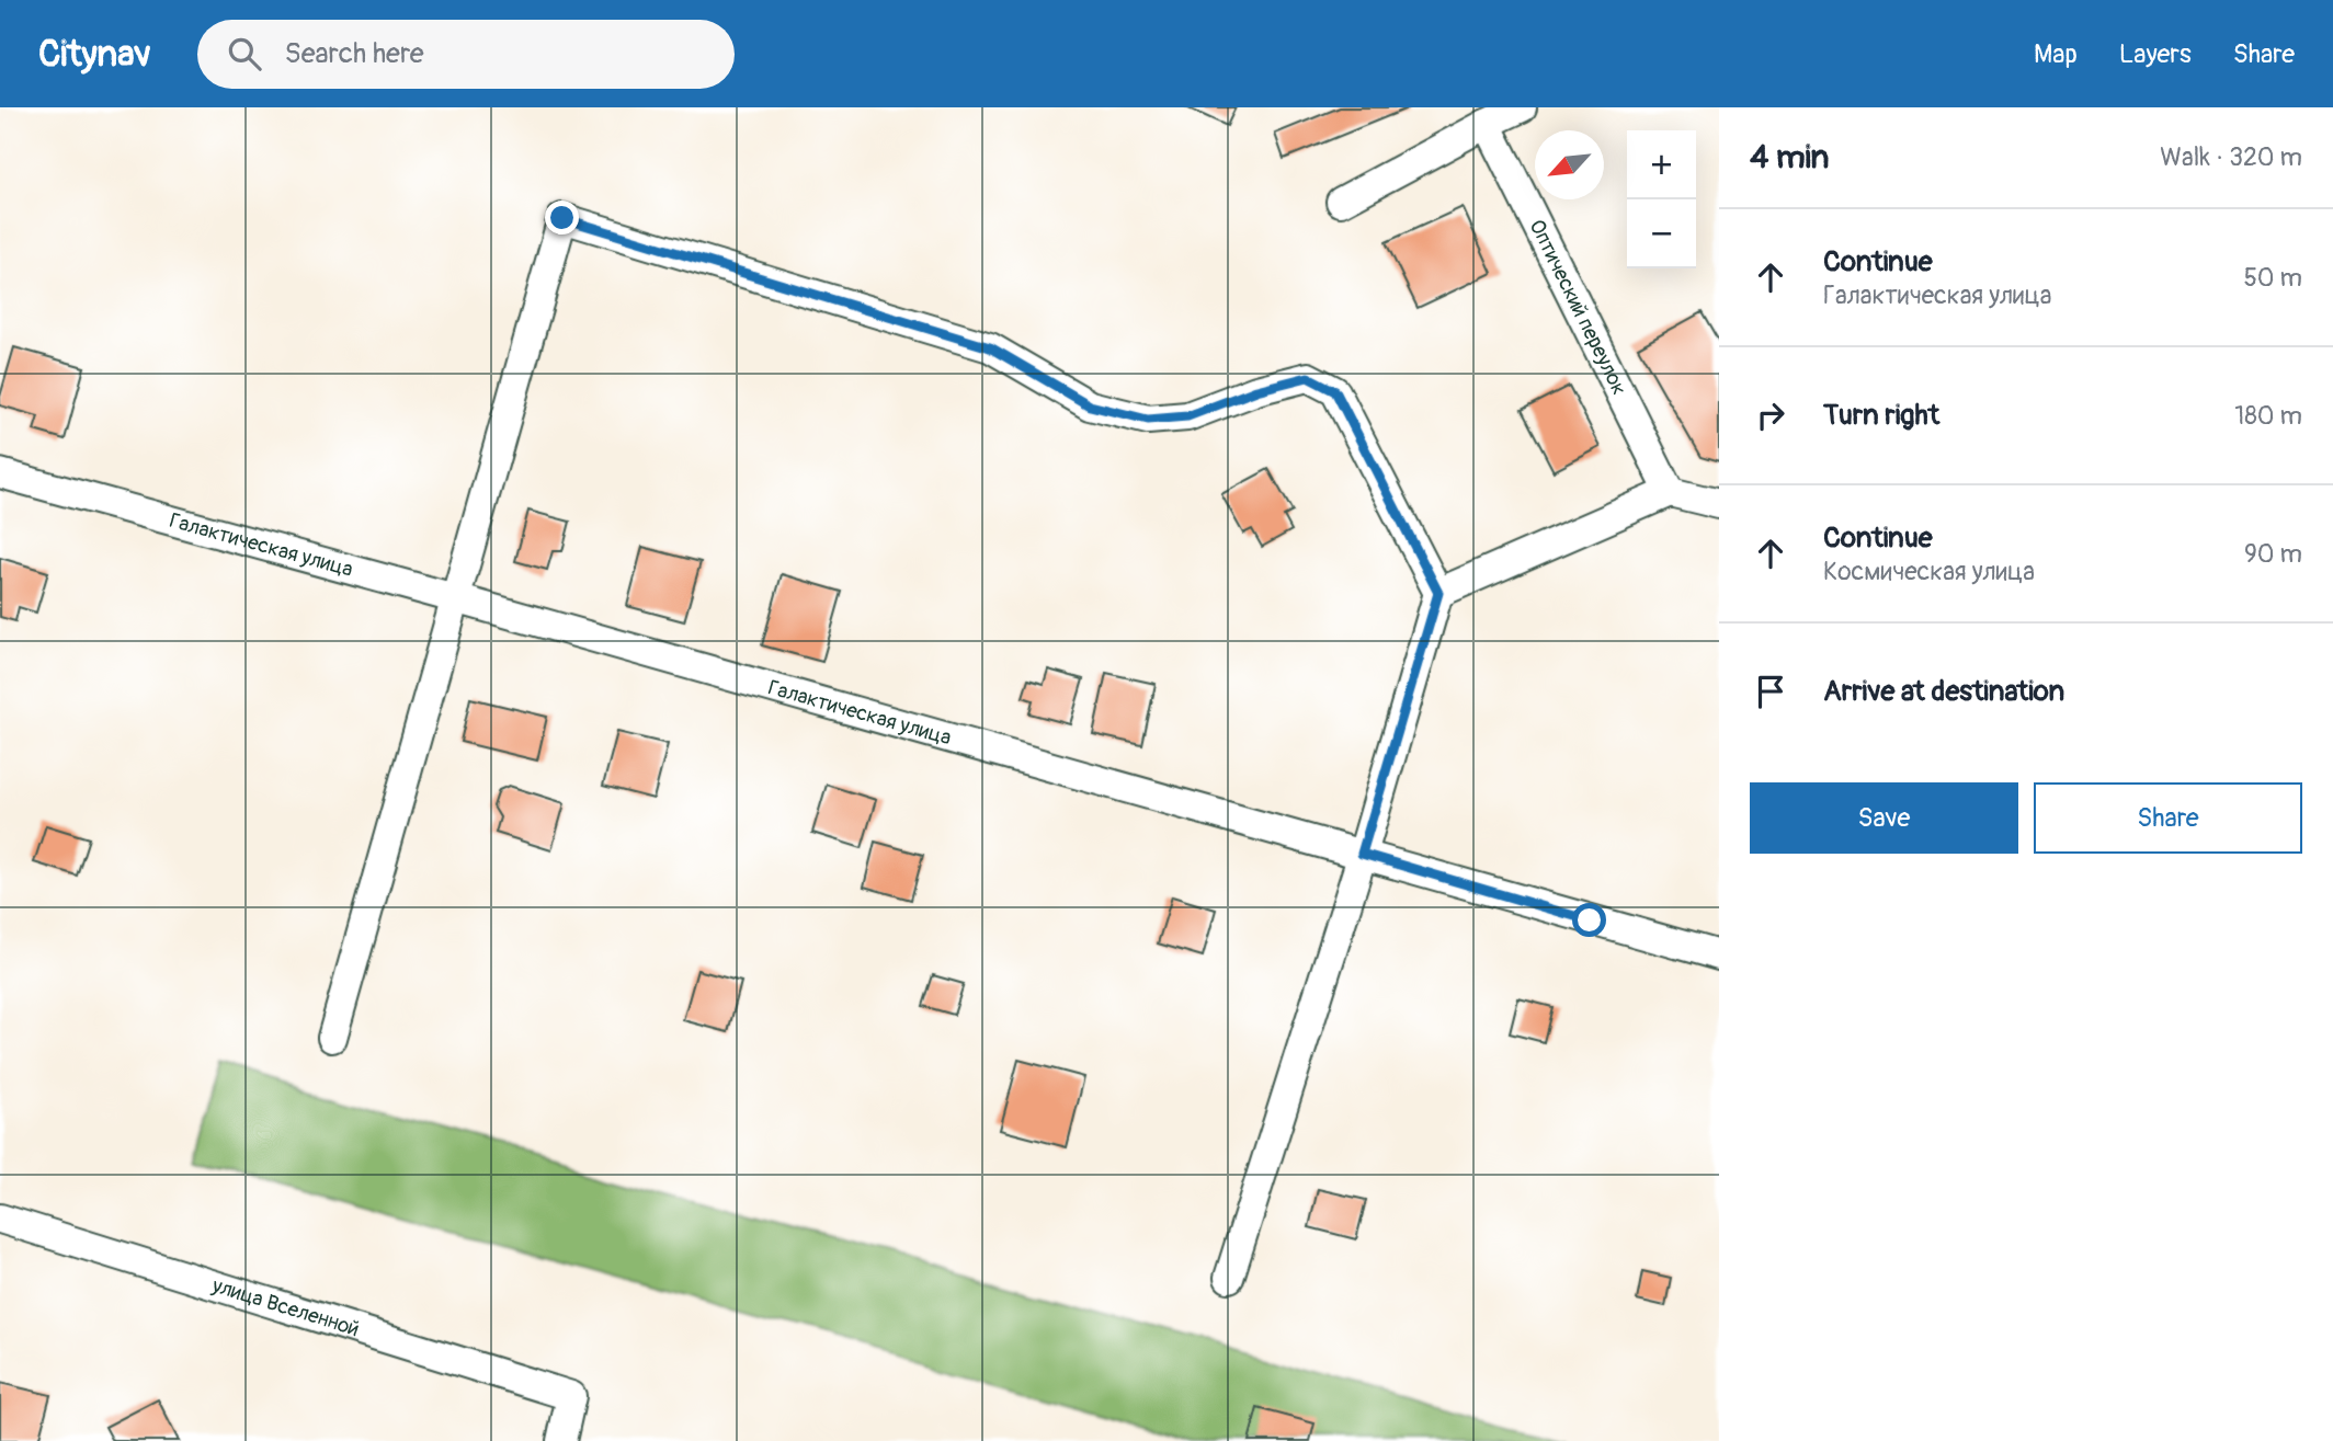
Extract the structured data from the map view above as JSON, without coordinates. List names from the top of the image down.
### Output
{
  "streets": {
    "street": ["Оптический переулок", "Галактическая улица", "улица Вселенной"]
  },
  "north": "bottom left",
  "page": {
    "header": "Citynav",
    "search": "Search here",
    "nav": ["Map", "Layers", "Share"],
    "heading": ["4 min", "Walk · 320 m"],
    "map_buttons": ["+", "−"],
    "list": [
      ["Continue", "Галактическая улица", "50 m"],
      ["Turn right", "180 m"],
      ["Continue", "Космическая улица", "90 m"],
      "Arrive at destination"
    ],
    "buttons": ["Save", "Share"]
  }
}
